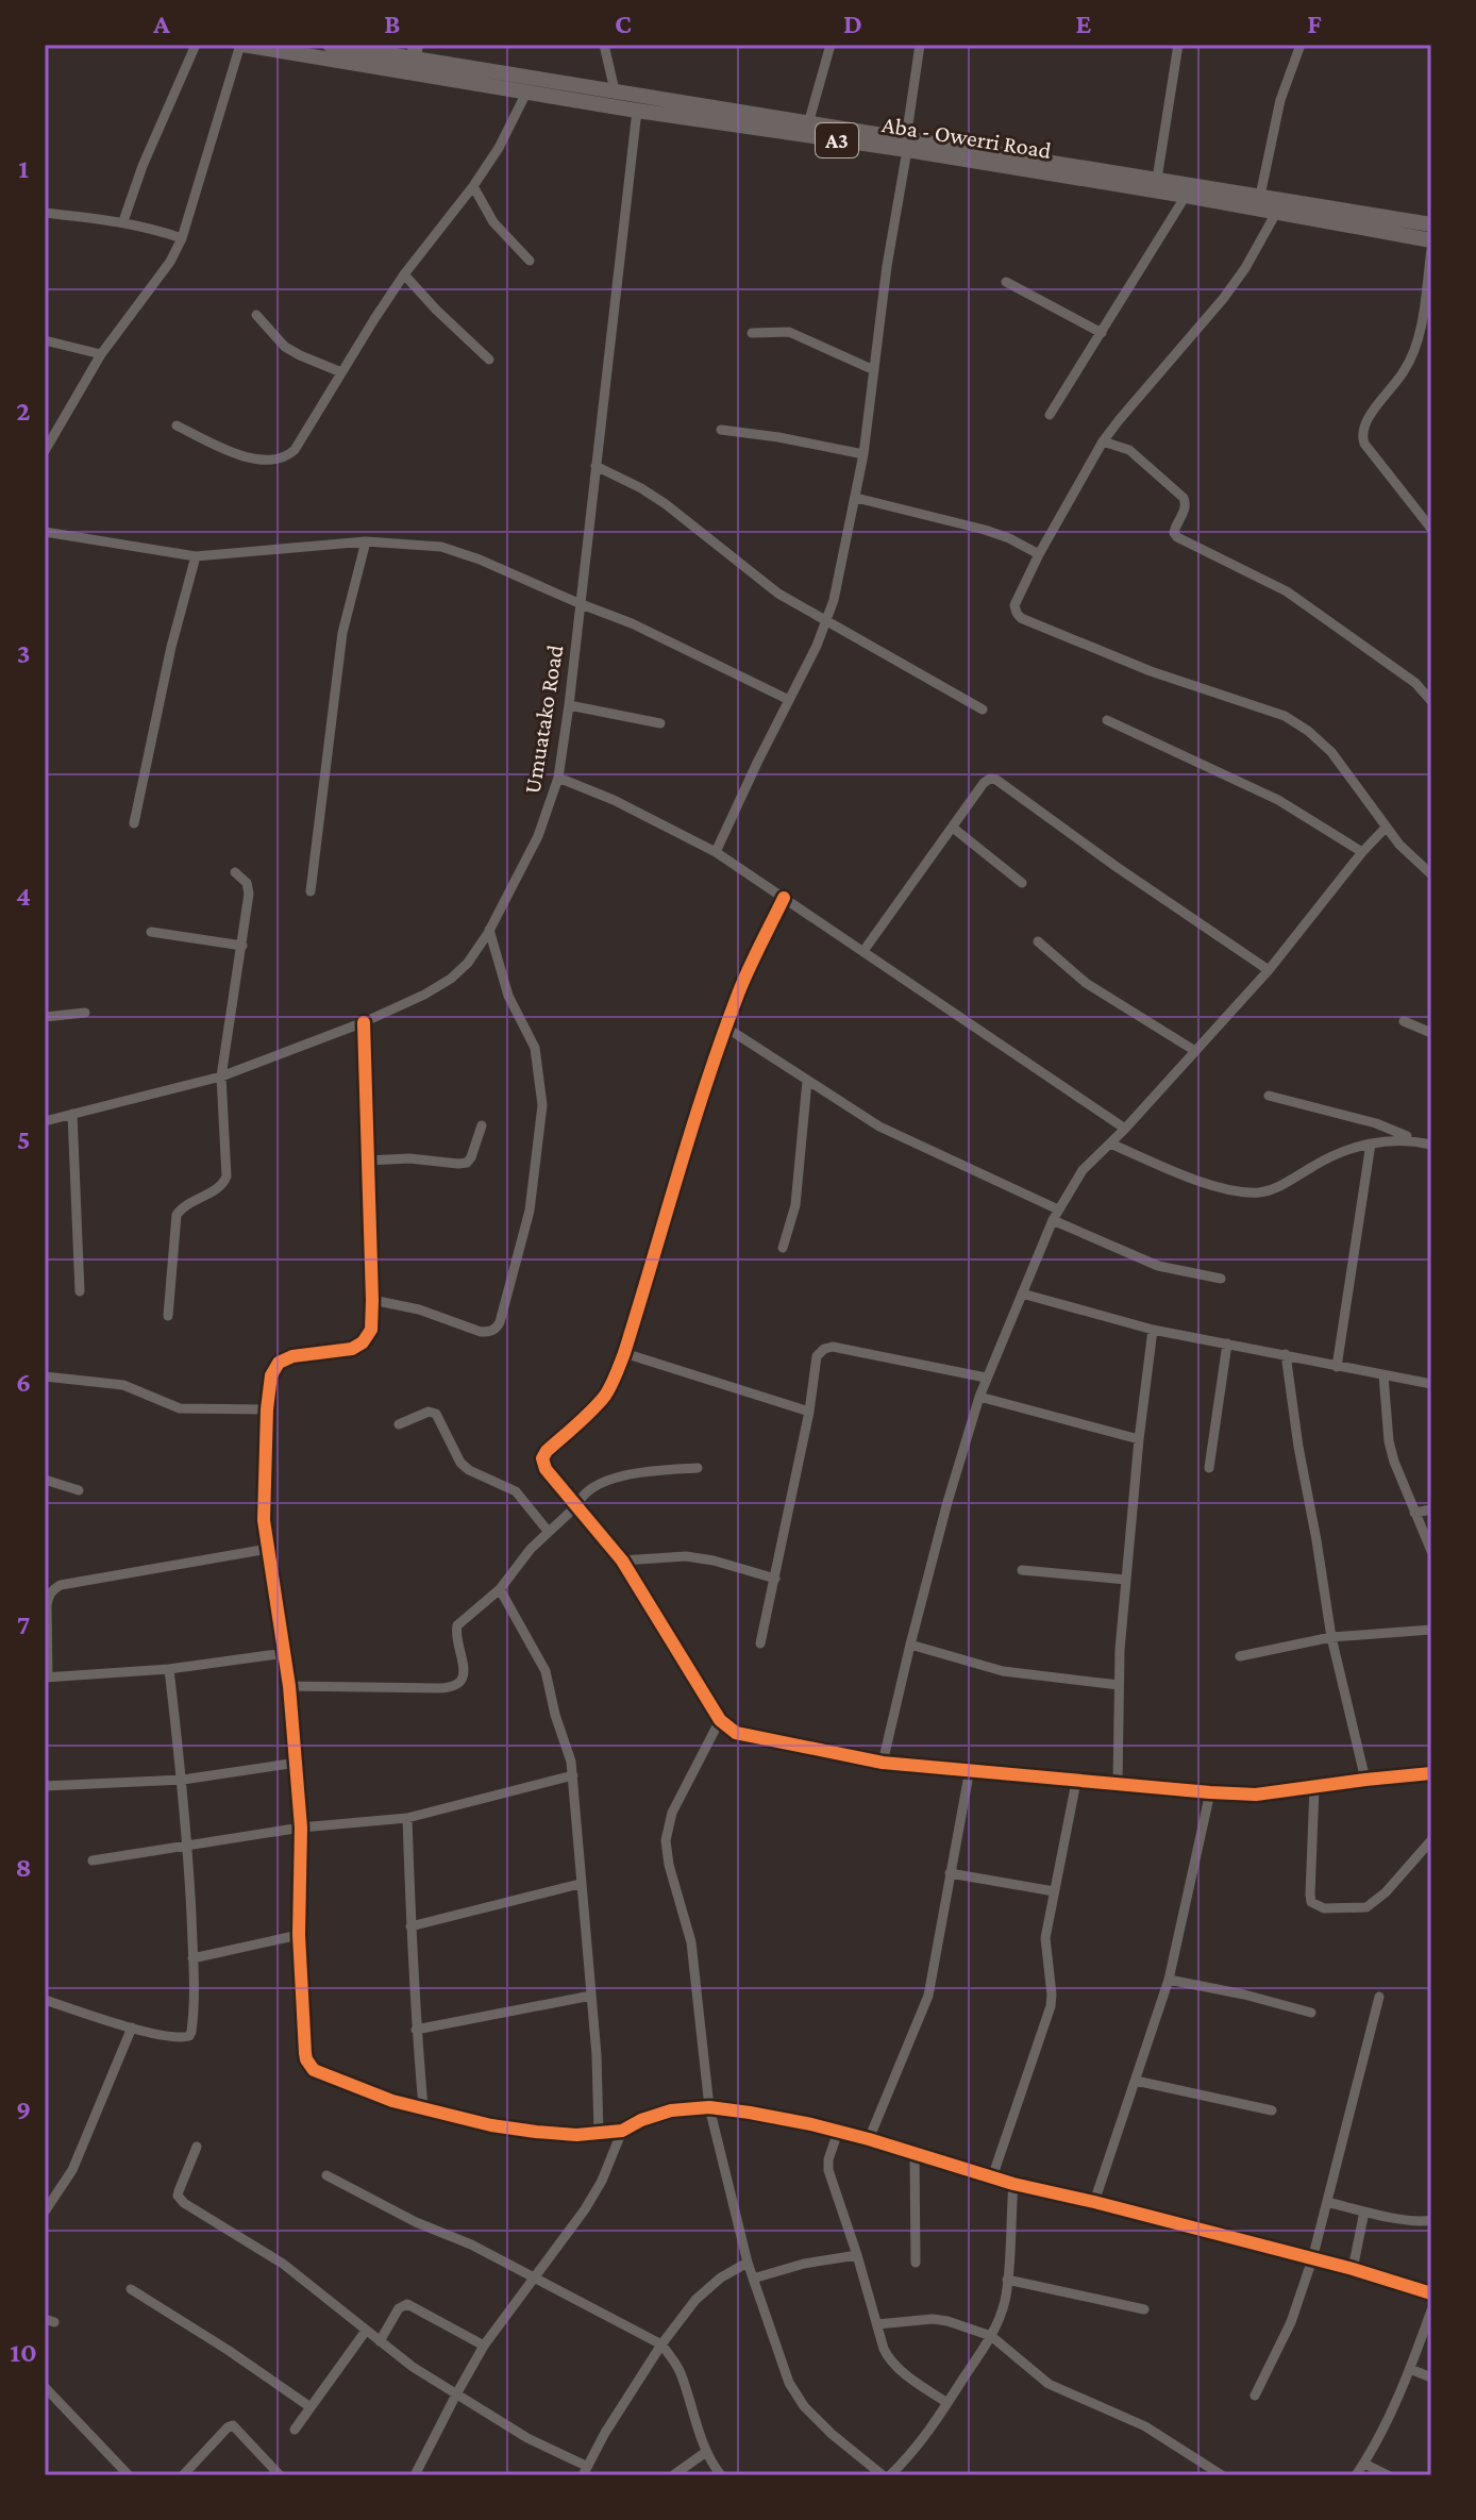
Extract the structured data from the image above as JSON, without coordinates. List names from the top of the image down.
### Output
{
  "streets": {
    "main road": ["Aba - Owerri Road", "A3"],
    "street": ["Umuatako Road"]
  },
  "crossings": [
    ["Aba - Owerri Road", "Umuatako Road"]
  ],
  "grid": {
    "columns": [
      "A",
      "B",
      "C",
      "D",
      "E",
      "F"
    ],
    "rows": [
      "1",
      "2",
      "3",
      "4",
      "5",
      "6",
      "7",
      "8",
      "9",
      "10"
    ]
  }
}
